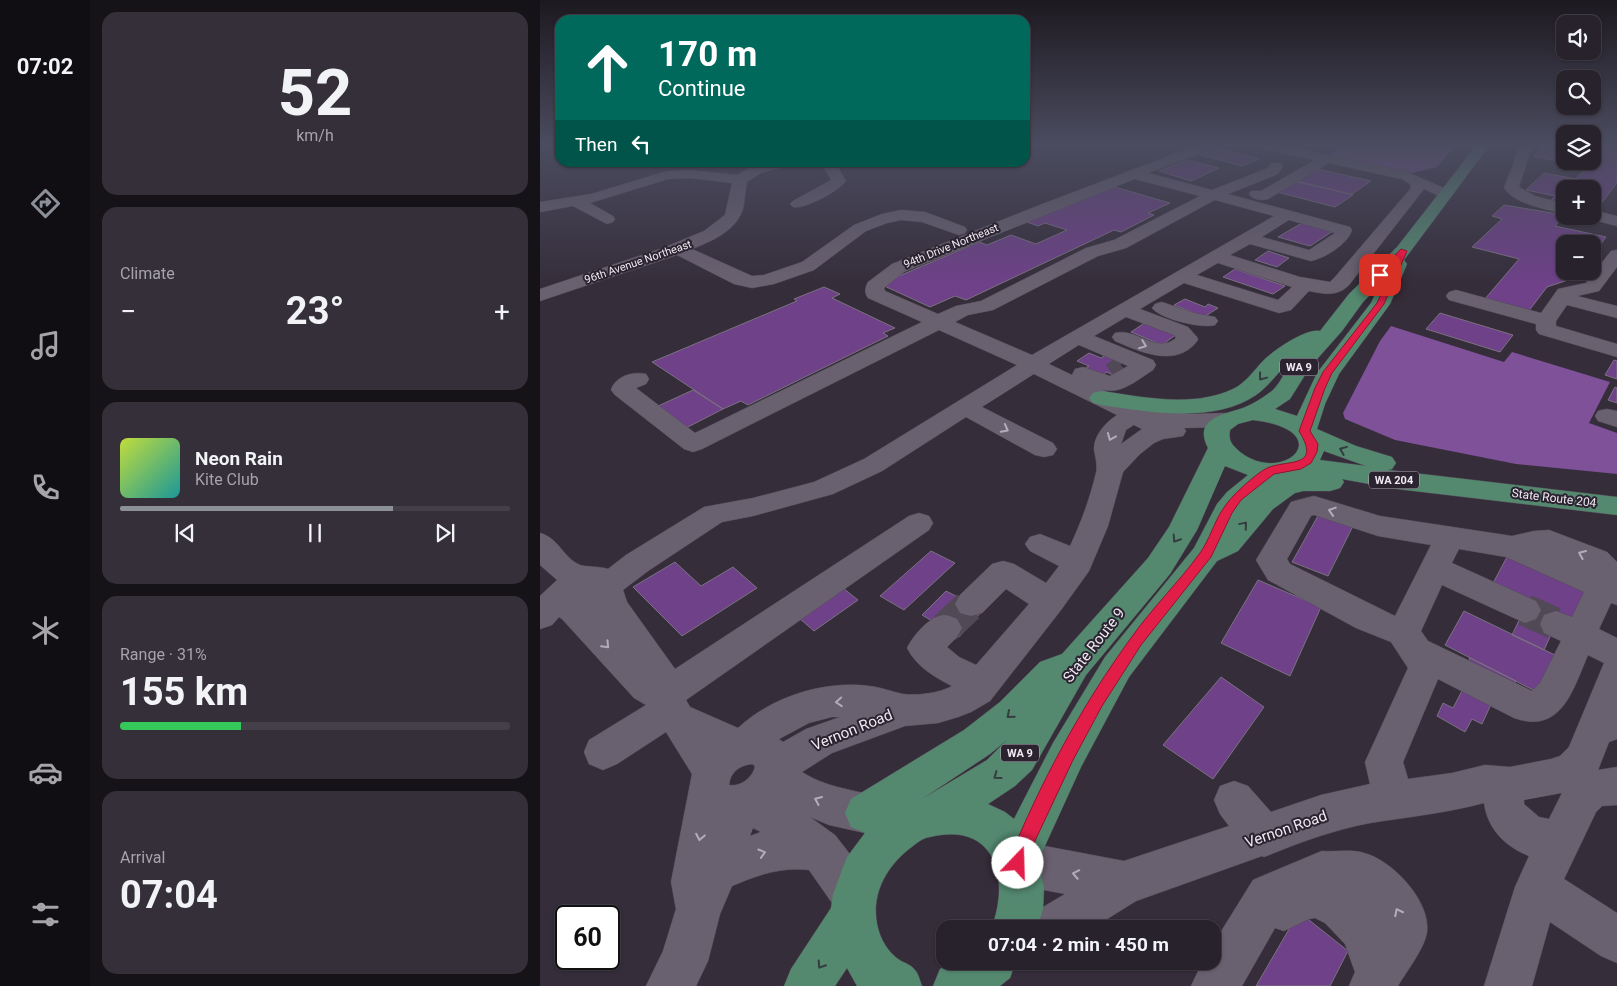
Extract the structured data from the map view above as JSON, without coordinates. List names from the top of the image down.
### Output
{
  "streets": {
    "main road": [
      "WA 9",
      "WA 204",
      "State Route 204",
      "State Route 9"
    ],
    "street": ["94th Drive Northeast", "96th Avenue Northeast", "Vernon Road"]
  },
  "crossings": [
    ["WA 9", "State Route 204"],
    ["WA 9", "State Route 9"],
    ["WA 9", "Vernon Road"],
    ["State Route 204", "State Route 9"],
    ["State Route 204", "Vernon Road"],
    ["State Route 9", "Vernon Road"]
  ],
  "page": {
    "tabs": "07:02",
    "tile": [
      ["52", "km/h"],
      "Climate",
      ["Range · 31%", "155 km"],
      ["Arrival", "07:04"]
    ],
    "map_buttons": ["+", "−"],
    "turn": ["170 m", "Continue"],
    "then": "Then",
    "heat": ["−", "23°", "+"],
    "song": ["Neon Rain", "Kite Club"],
    "limit": "60",
    "trip": "07:04 · 2 min · 450 m"
  }
}
